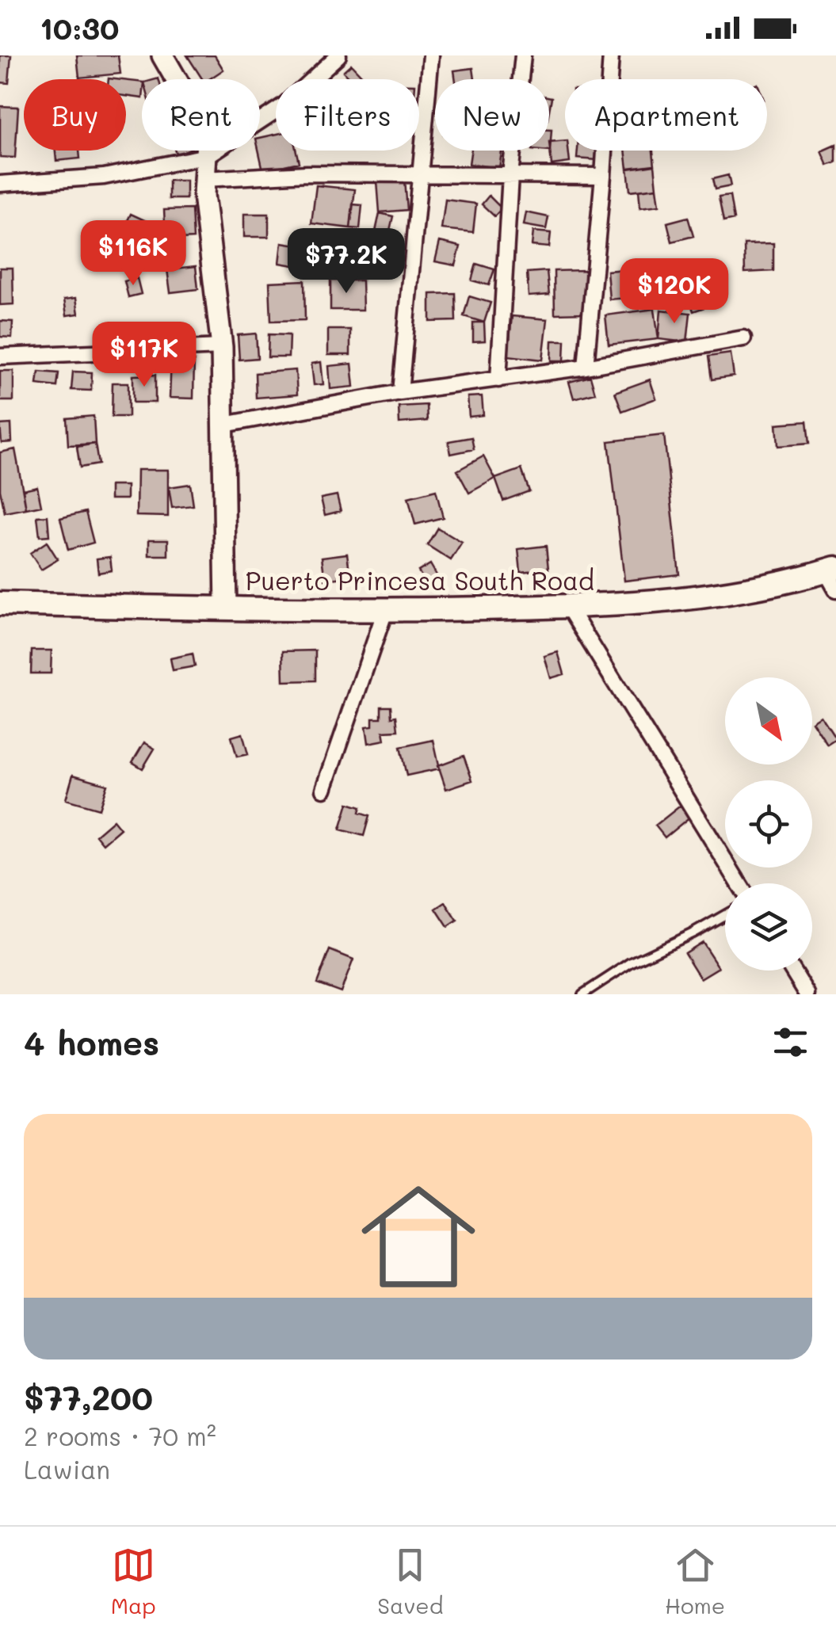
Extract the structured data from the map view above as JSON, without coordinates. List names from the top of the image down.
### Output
{
  "streets": {
    "main road": ["Puerto Princesa South Road"]
  },
  "north": "bottom right",
  "page": {
    "status": "10:30",
    "chip": [
      "Buy",
      "Rent",
      "Filters",
      "New",
      "Apartment"
    ],
    "price": [
      "$116K",
      "$77.2K",
      "$120K",
      "$117K"
    ],
    "heading": "4 homes",
    "list": [
      {
        "name": "$77,200",
        "note": "2 rooms · 70 m² · Lawian"
      }
    ],
    "tabs": ["Map", "Saved", "Home"]
  }
}
